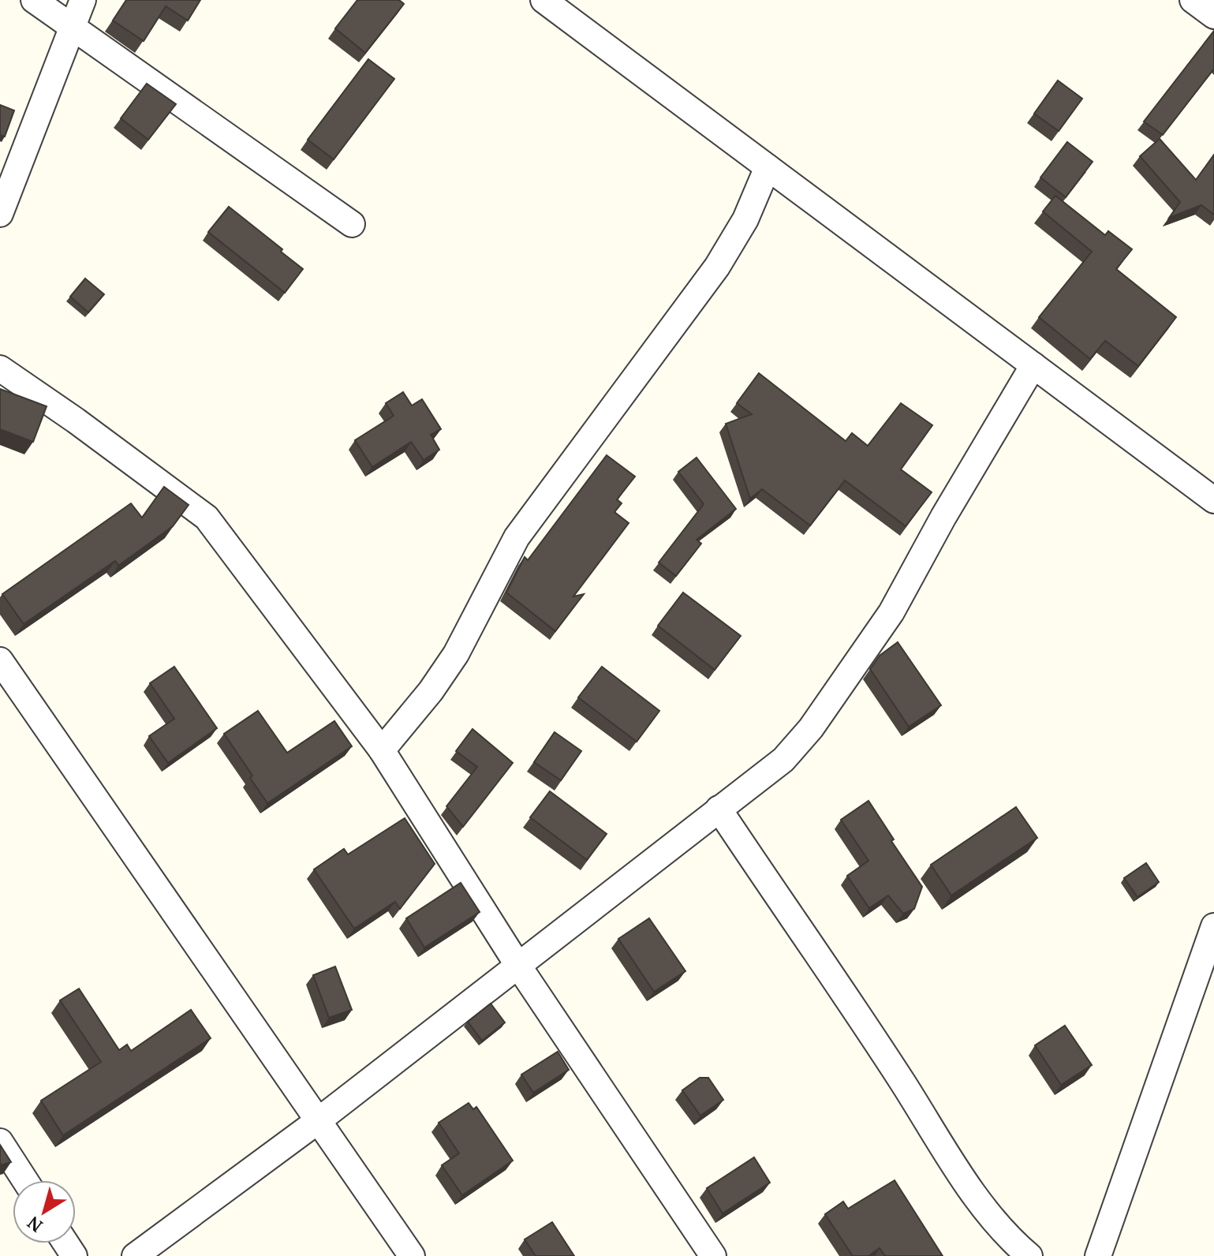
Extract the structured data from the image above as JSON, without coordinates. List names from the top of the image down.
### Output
{
  "north": "bottom left"
}
